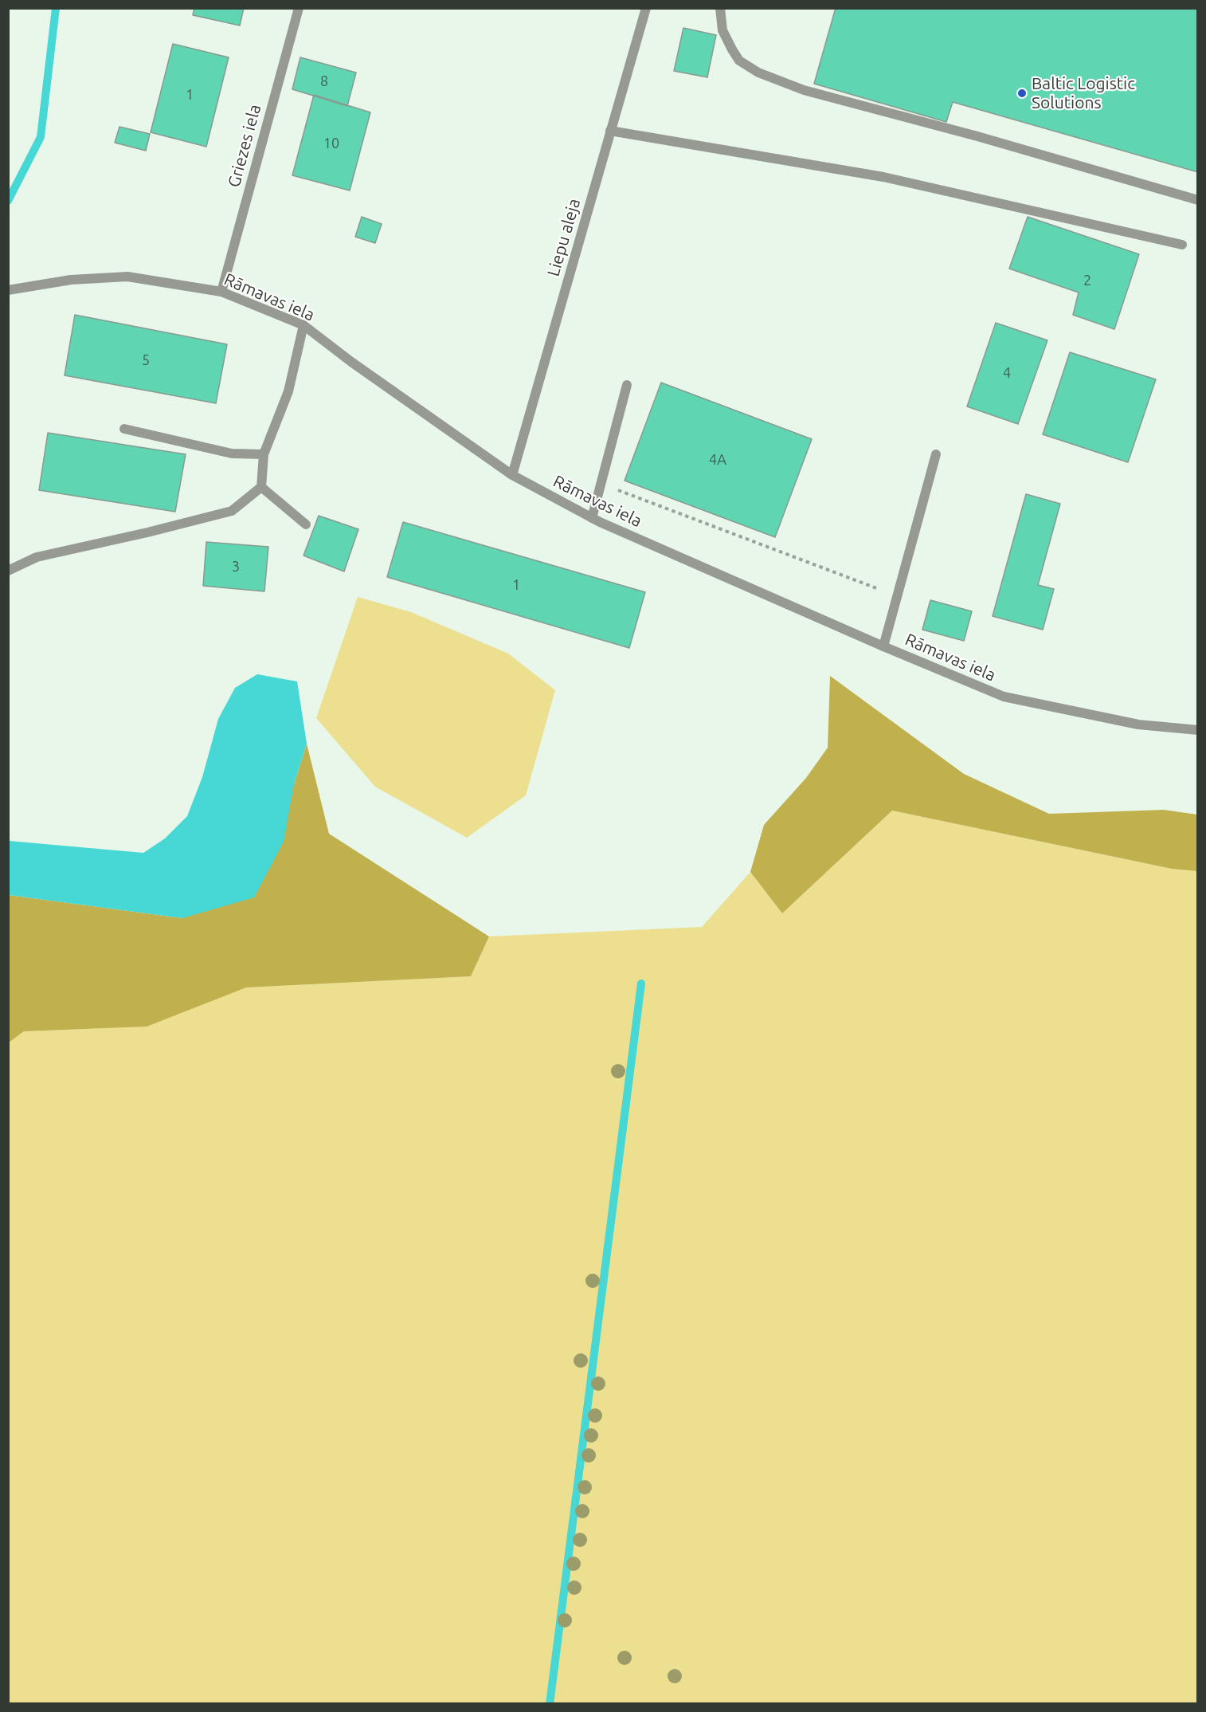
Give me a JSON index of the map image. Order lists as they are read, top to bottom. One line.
{"streets":{"street":["Griezes iela","Liepu aleja","Rāmavas iela"]},"crossings":[["Griezes iela","Rāmavas iela"],["Liepu aleja","Rāmavas iela"]],"places":["Baltic Logistic Solutions"],"house_numbers":["8","1","10","2","5","4","4A","3","1"]}
